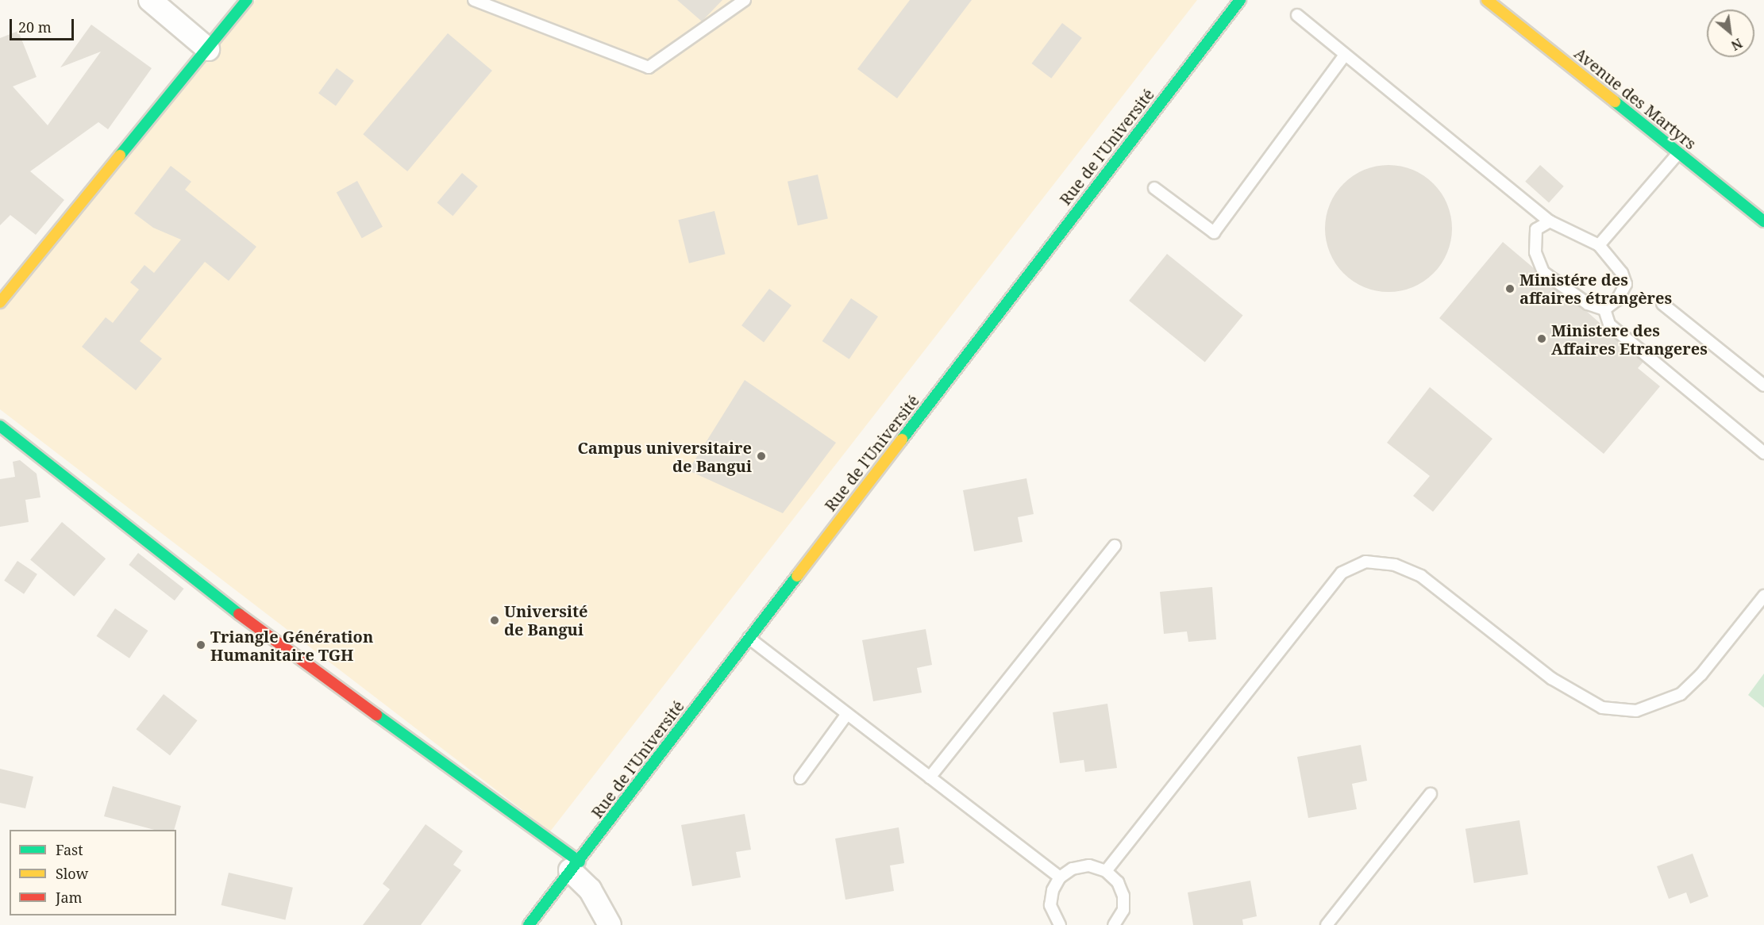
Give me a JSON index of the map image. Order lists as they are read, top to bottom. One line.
{"streets":{"street":["Avenue des Martyrs","Rue de l'Université"]},"places":["Ministére des affaires étrangères","Ministere des Affaires Etrangeres","Campus universitaire de Bangui","Université de Bangui","Triangle Génération Humanitaire TGH"],"legend":["Fast","Slow","Jam"],"scale_bar":"20 m","north":"bottom right"}
